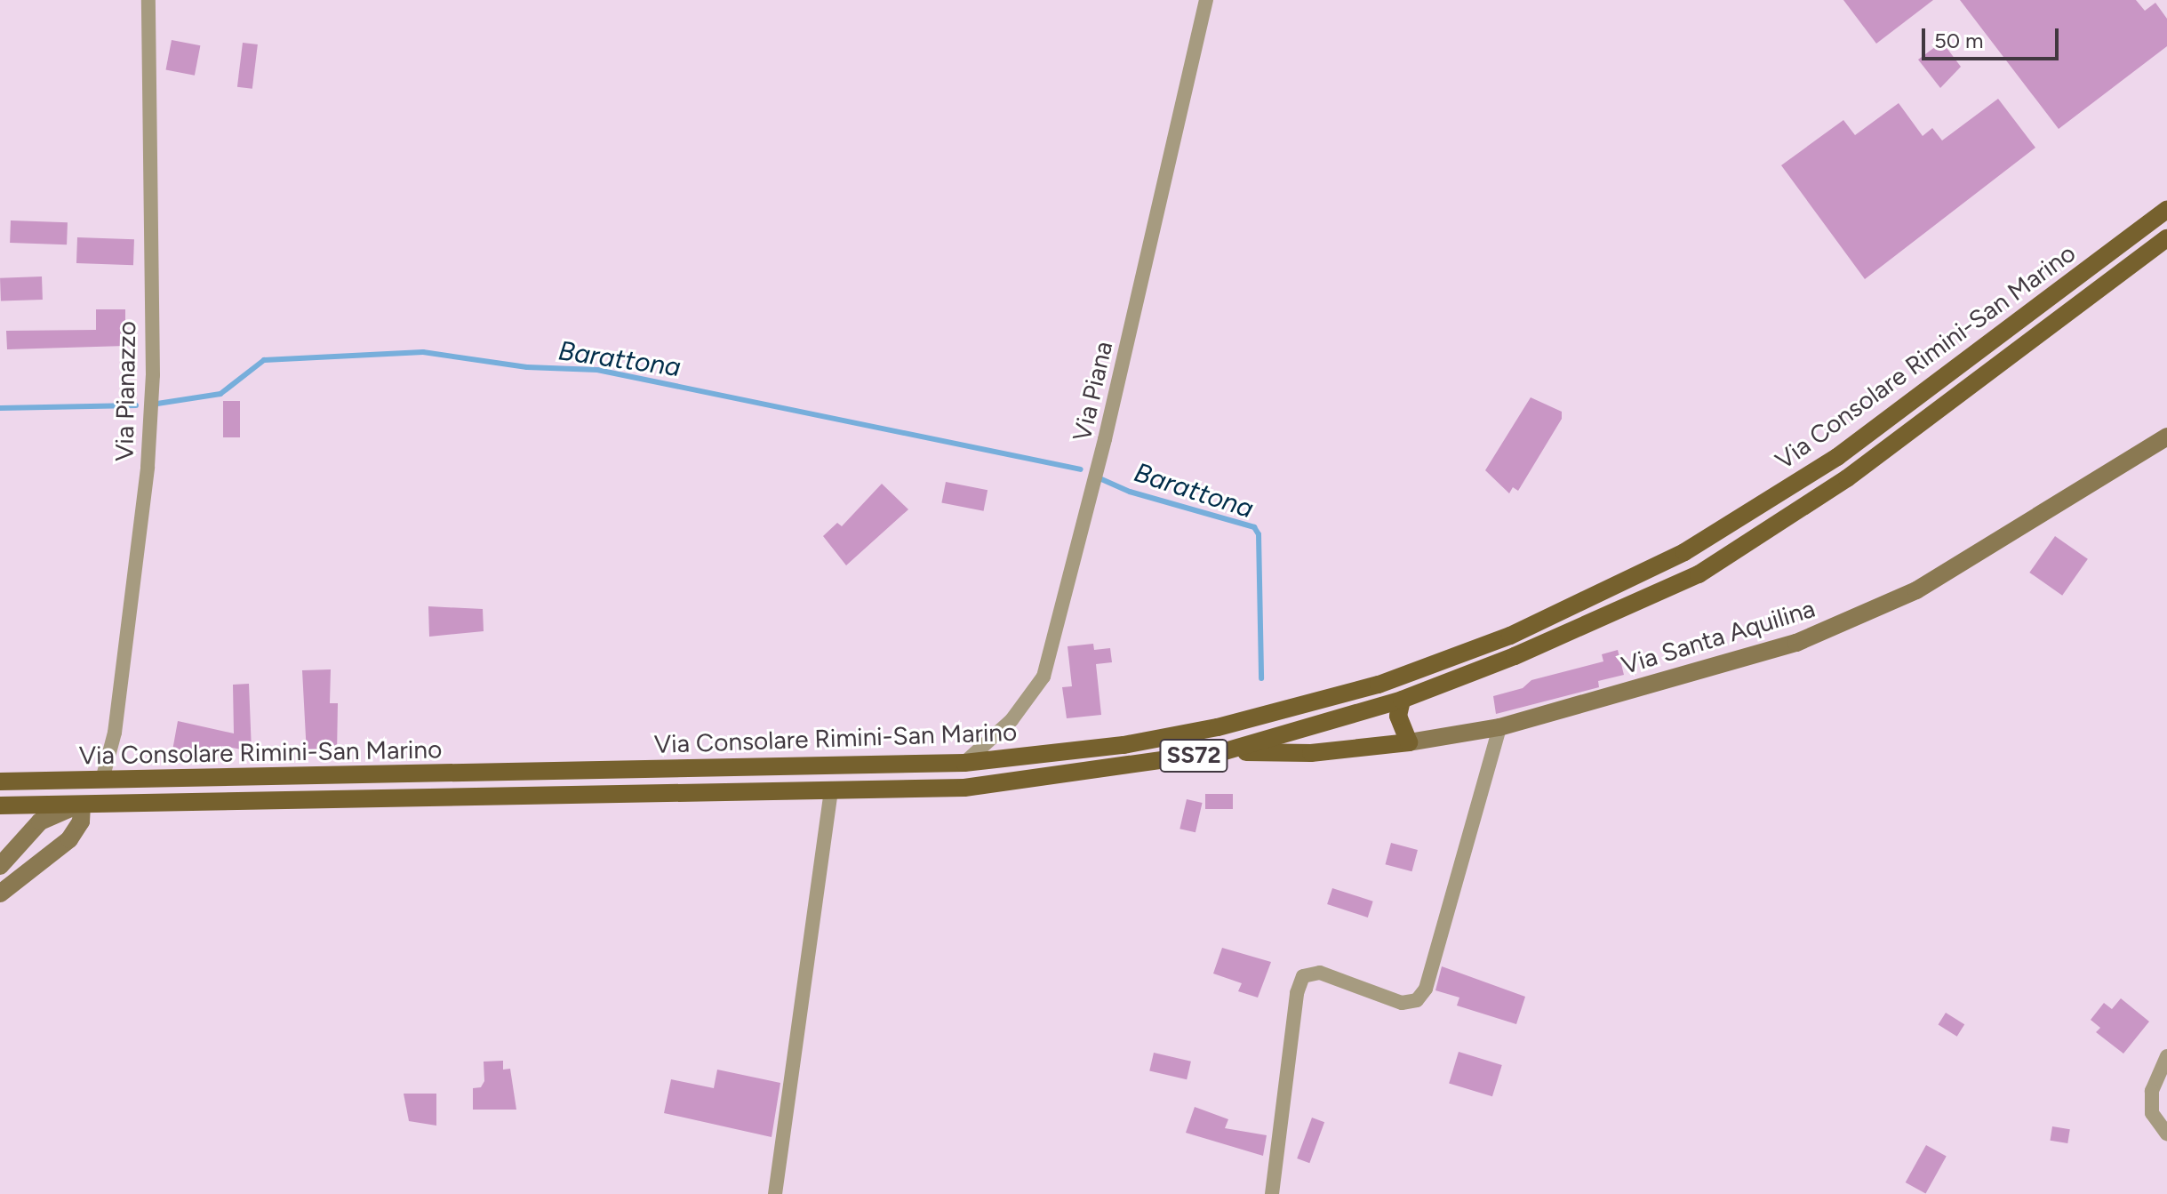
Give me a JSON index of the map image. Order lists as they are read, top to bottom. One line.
{"streets":{"main road":["Via Consolare Rimini-San Marino","SS72"],"street":["Via Pianazzo","Via Piana","Via Santa Aquilina"]},"crossings":[["Via Consolare Rimini-San Marino","Via Pianazzo"],["Via Consolare Rimini-San Marino","Via Piana"]],"water":["Barattona"],"scale_bar":"50 m"}
